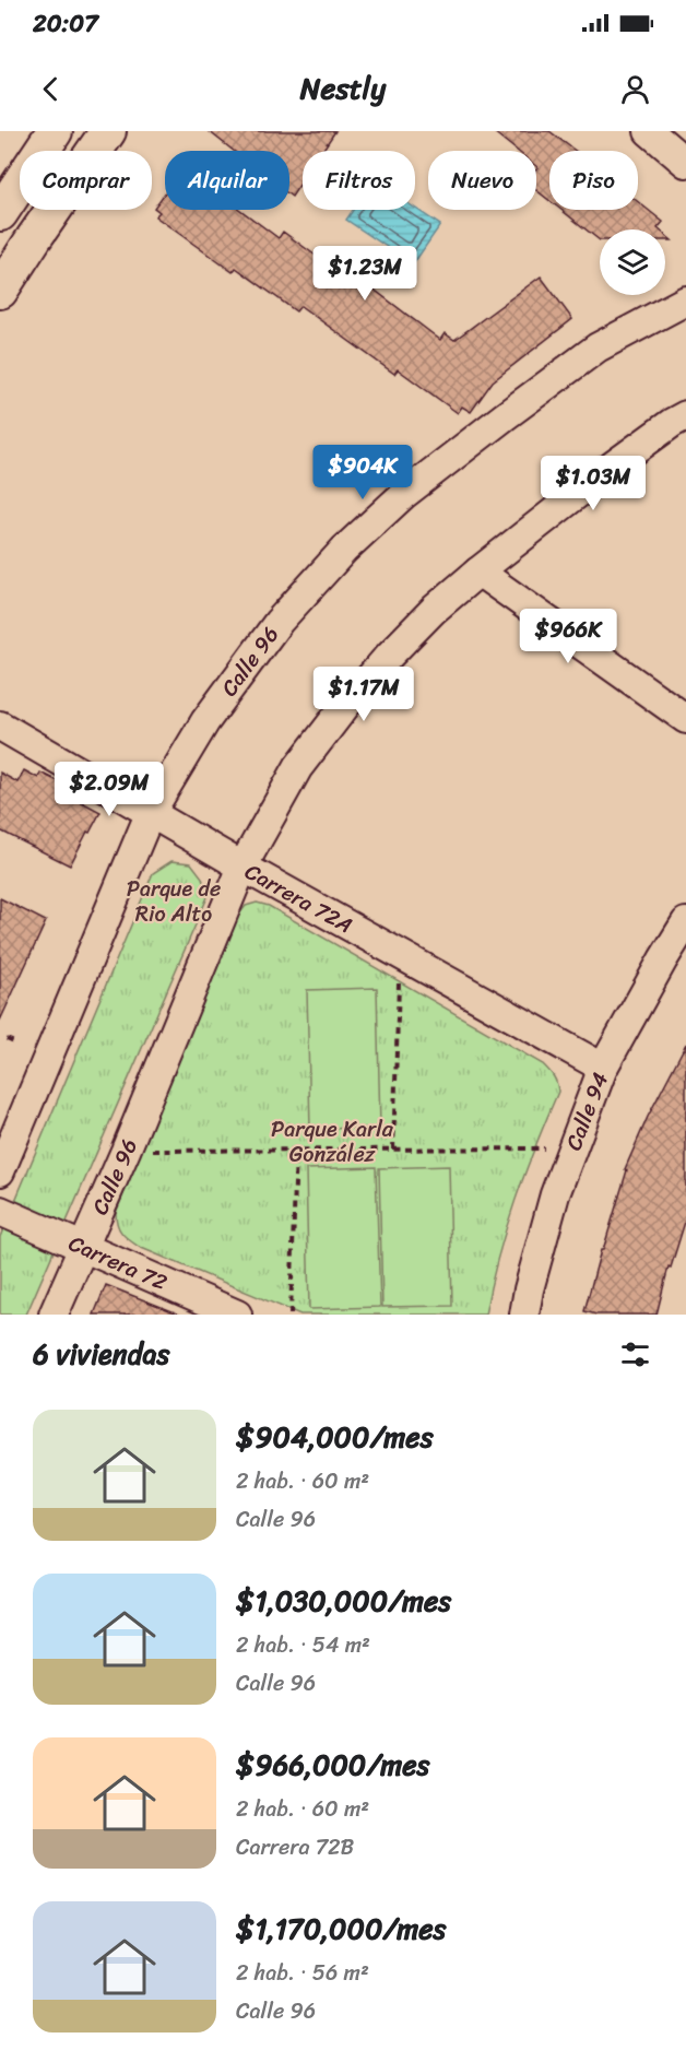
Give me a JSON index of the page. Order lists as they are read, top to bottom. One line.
{"streets":{"street":["Calle 96","Carrera 72A","Calle 94","Carrera 72"]},"crossings":[["Calle 96","Carrera 72A"],["Calle 96","Carrera 72"],["Carrera 72A","Calle 94"]],"parks":["Parque de Rio Alto","Parque Karla González"],"page":{"status":"20:07","header":"Nestly","chip":["Comprar","Alquilar","Filtros","Nuevo","Piso"],"price":["$1.23M","$904K","$1.03M","$966K","$1.17M","$2.09M"],"heading":"6 viviendas","list":[{"name":"$904,000/mes","note":"2 hab. · 60 m² · Calle 96"},{"name":"$1,030,000/mes","note":"2 hab. · 54 m² · Calle 96"},{"name":"$966,000/mes","note":"2 hab. · 60 m² · Carrera 72B"},{"name":"$1,170,000/mes","note":"2 hab. · 56 m² · Calle 96"}]}}
